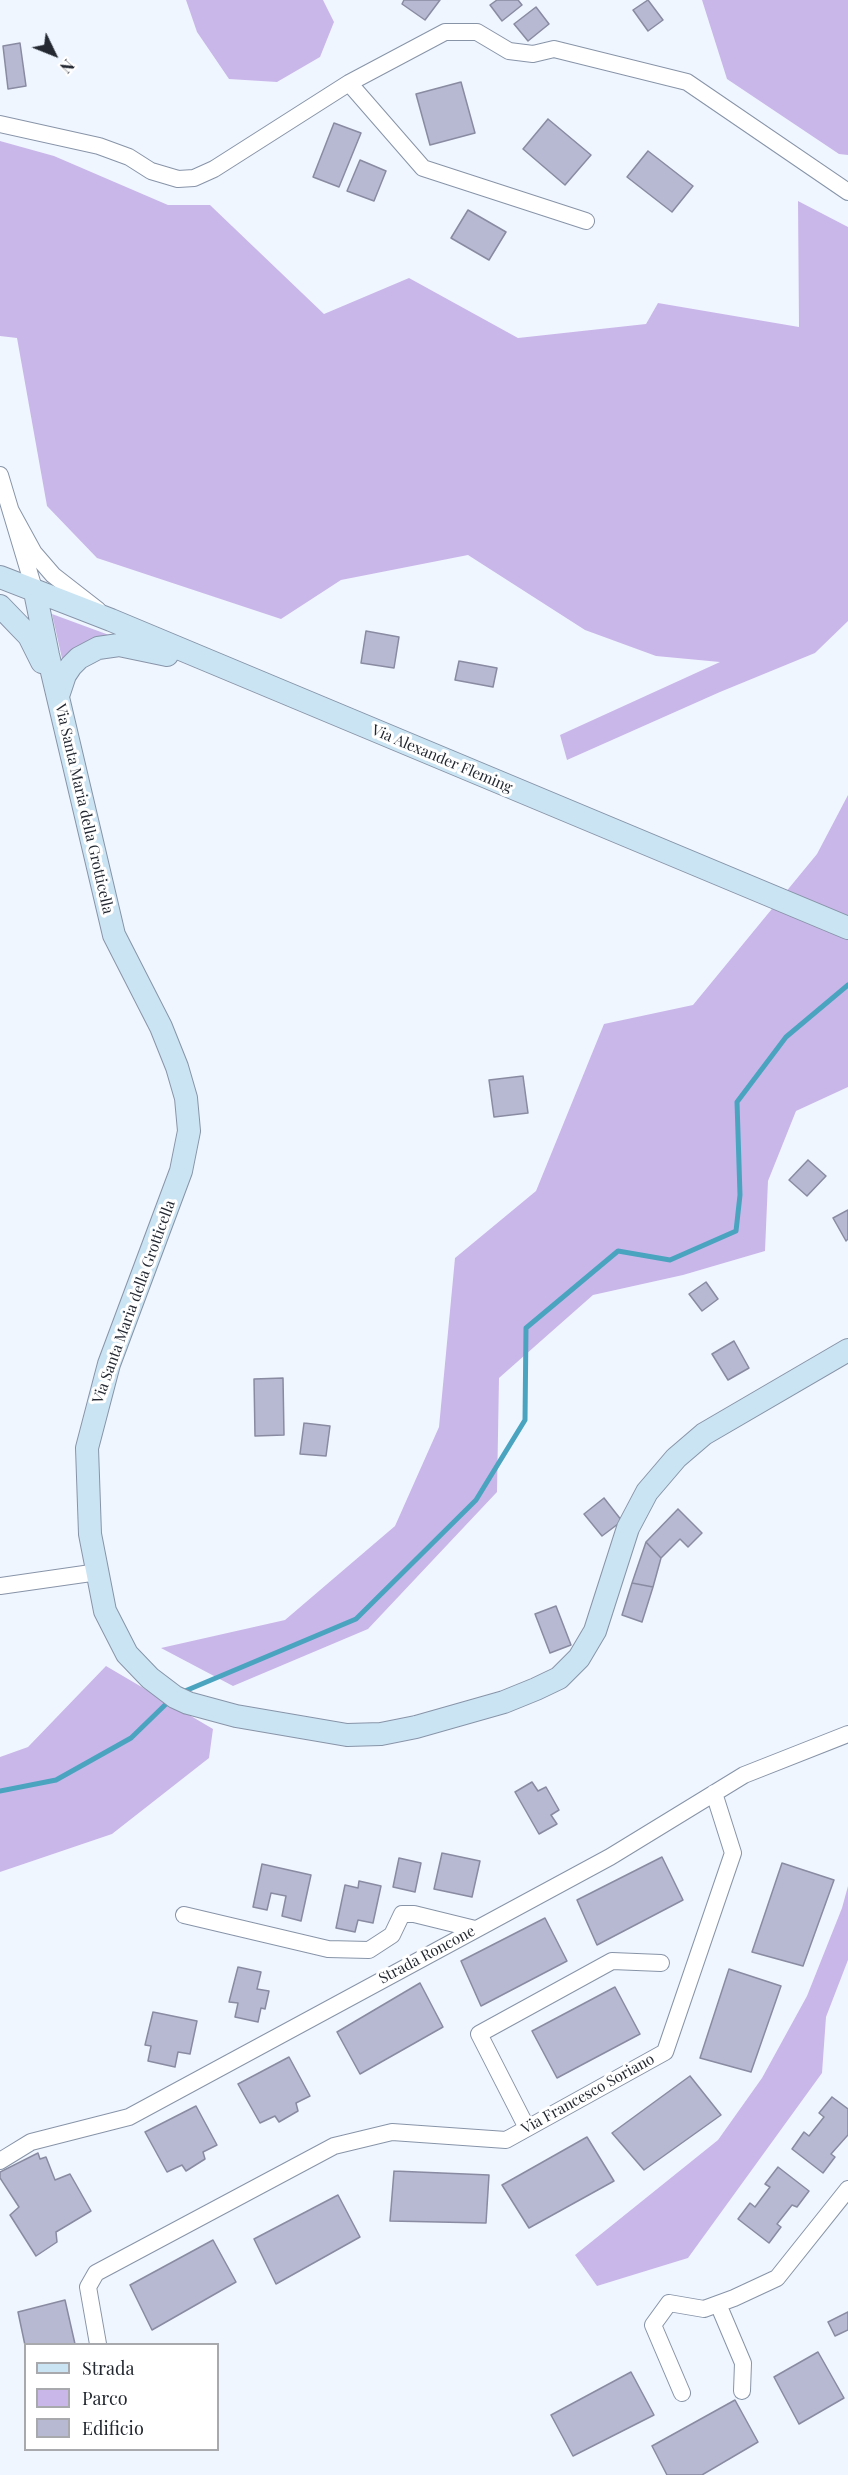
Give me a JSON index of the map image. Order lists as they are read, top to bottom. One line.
{"streets":{"street":["Via Alexander Fleming","Via Santa Maria della Grotticella","Strada Roncone","Via Francesco Soriano"]},"crossings":[["Strada Roncone","Via Francesco Soriano"]],"legend":["Strada","Parco","Edificio"],"north":"bottom right"}
